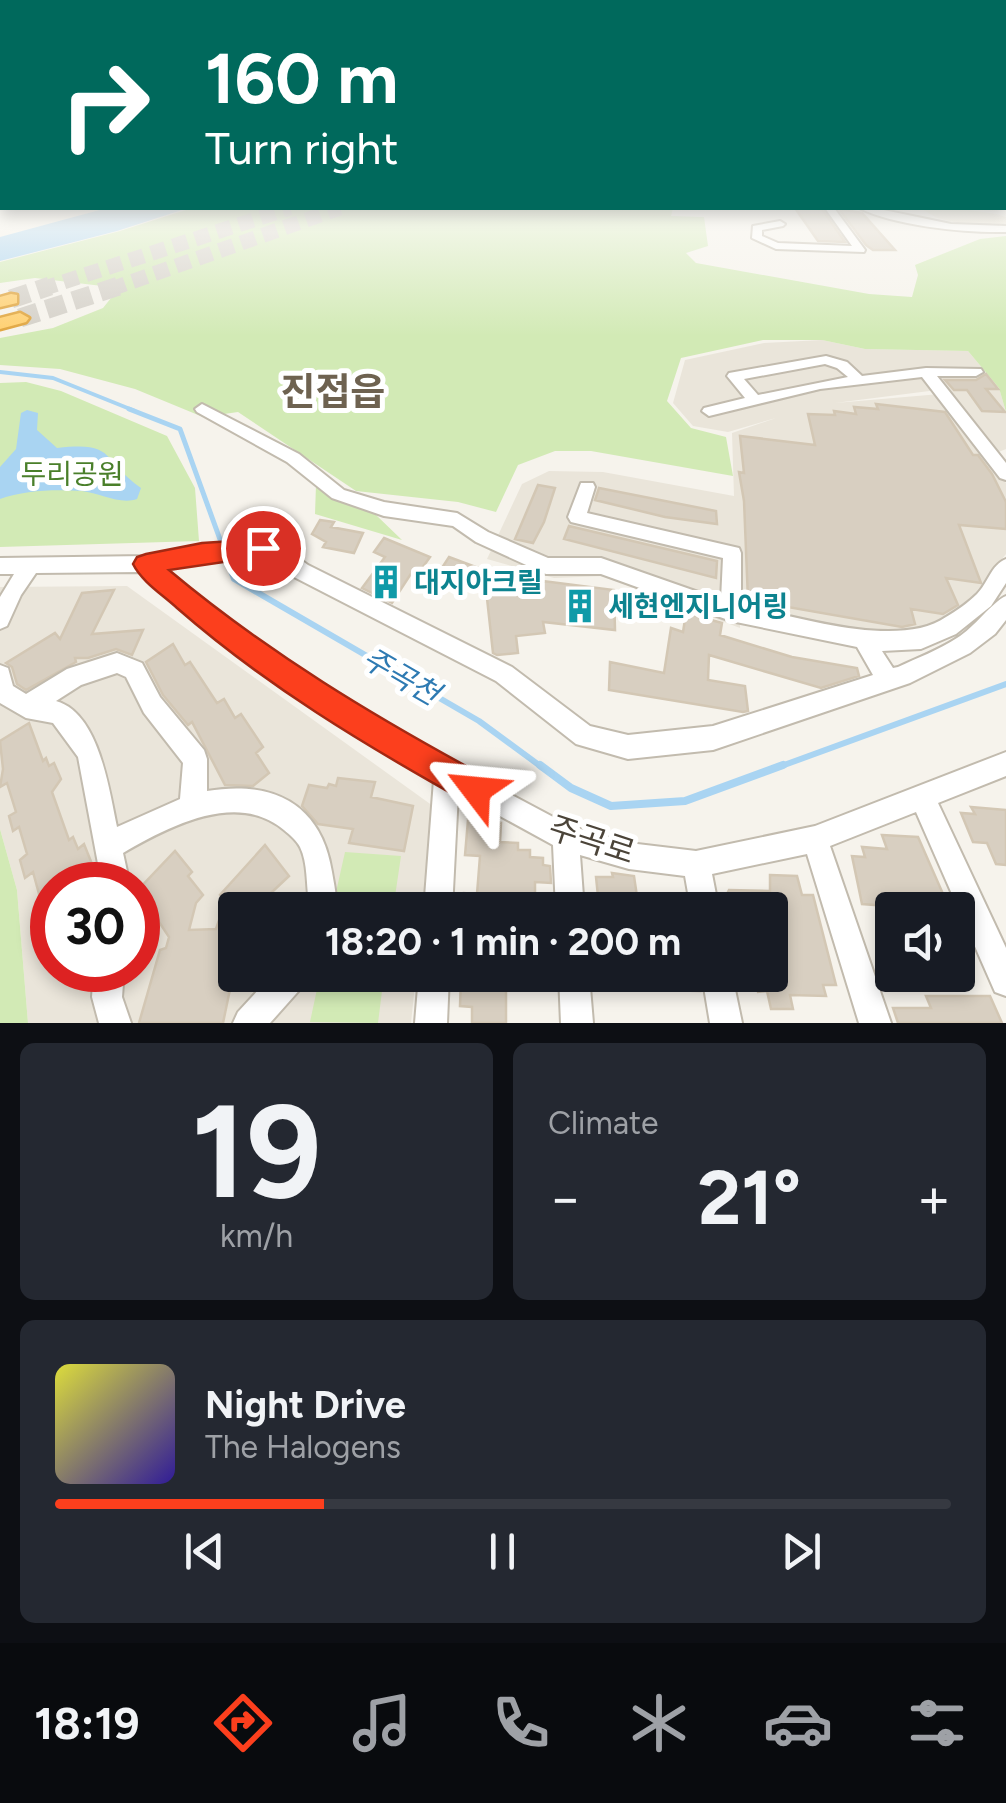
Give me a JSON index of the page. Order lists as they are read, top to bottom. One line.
{"streets":{"street":["주곡로"]},"districts":["진접읍"],"water":["주곡천"],"parks":["두리공원"],"places":{"building":["대지아크릴","세현엔지니어링"]},"page":{"turn":["160 m","Turn right"],"limit":"30","trip":"18:20 · 1 min · 200 m","tile":[["19","km/h"],"Climate"],"heat":["−","21°","+"],"song":["Night Drive","The Halogens"],"tabs":"18:19"}}
